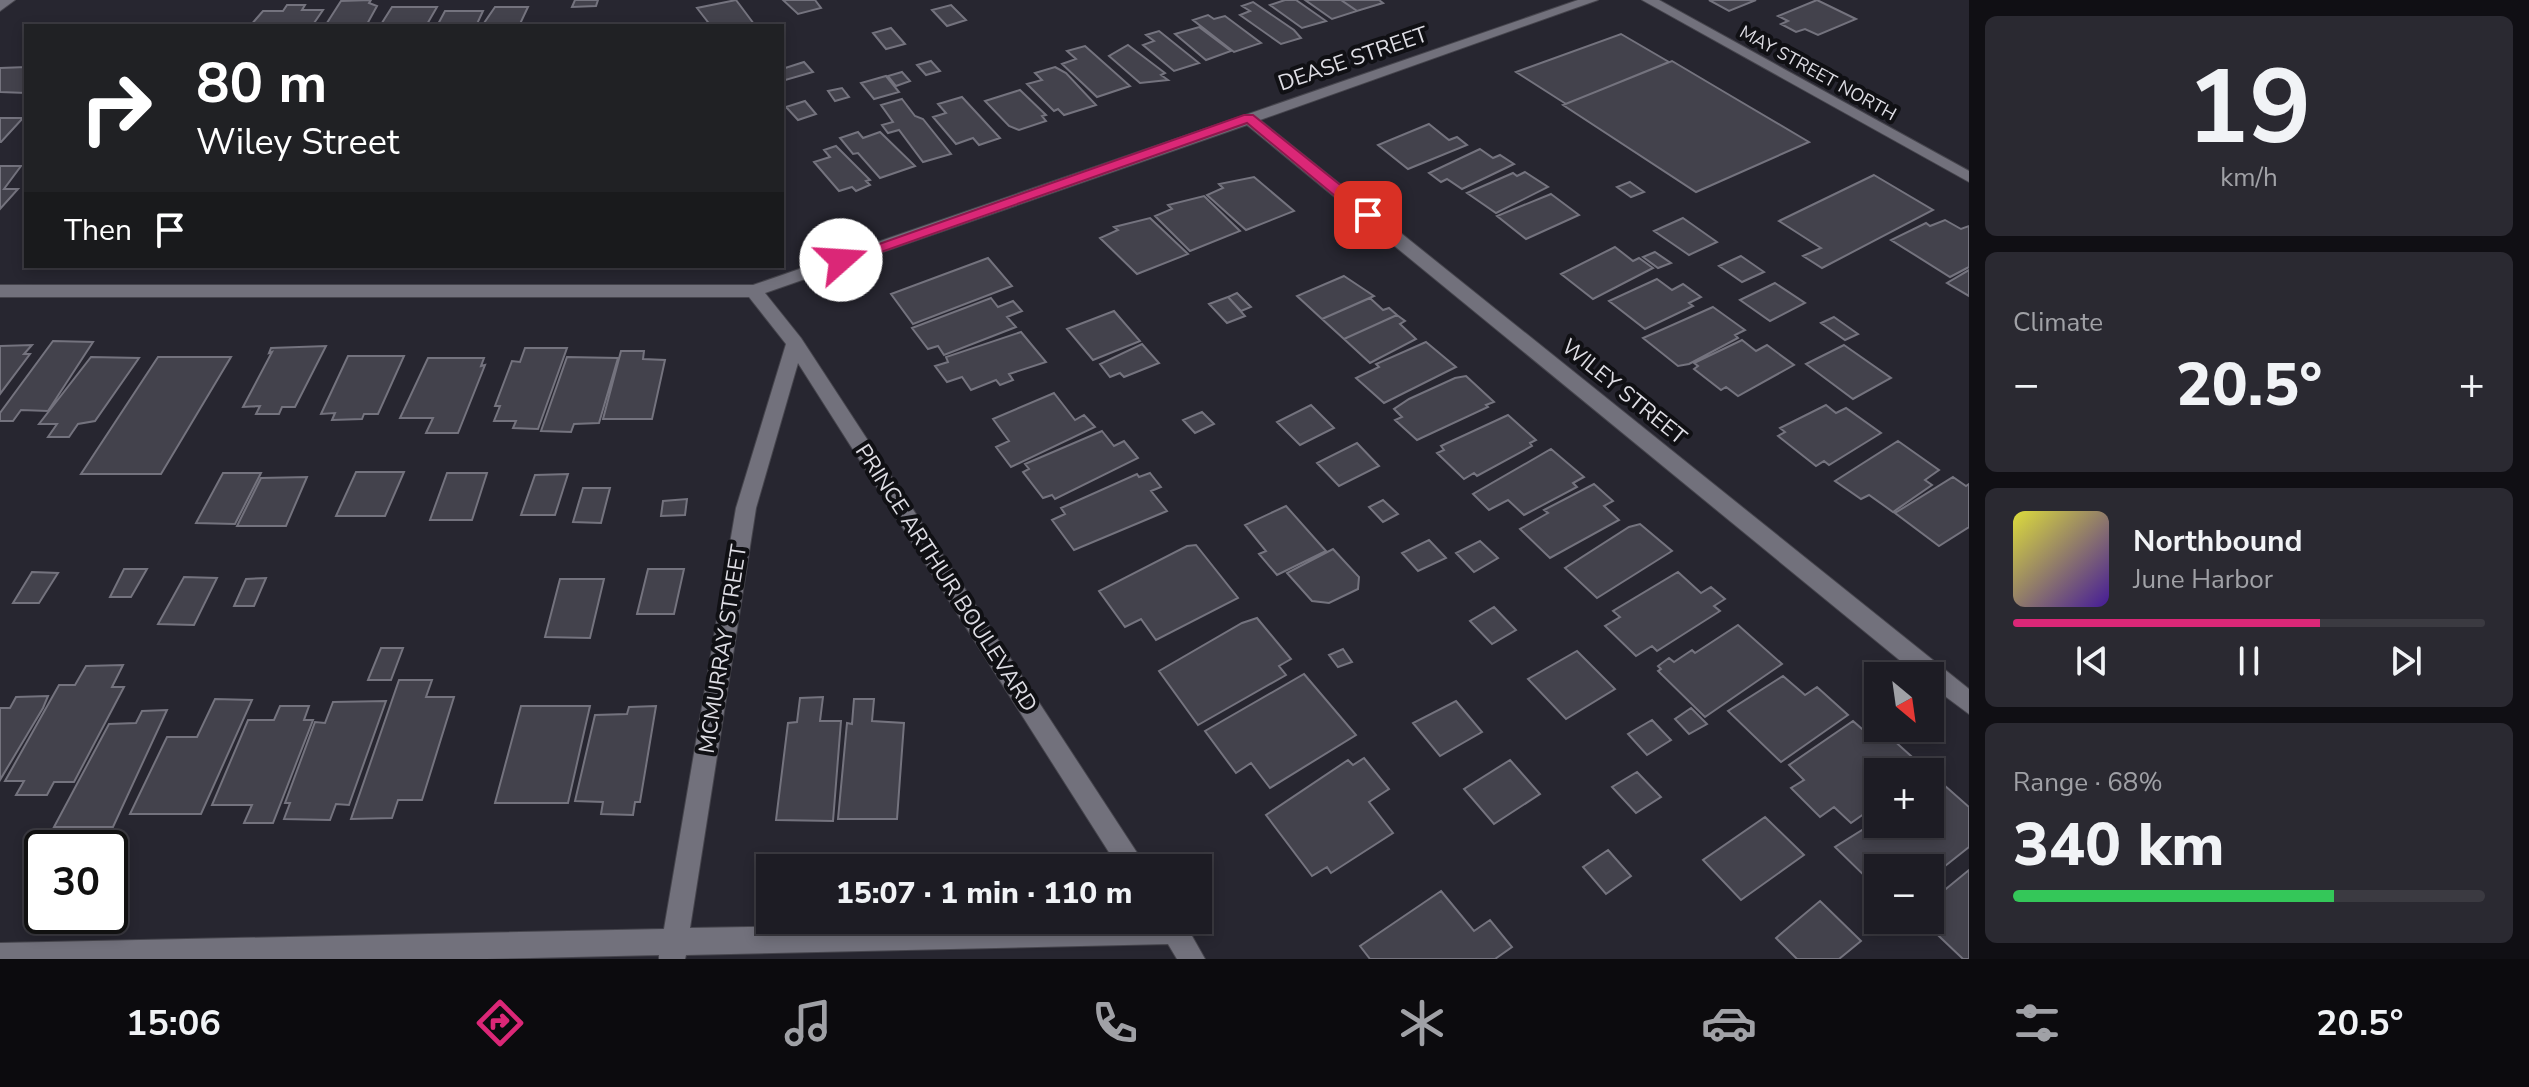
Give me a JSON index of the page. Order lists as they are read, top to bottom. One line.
{"streets":{"street":["DEASE STREET","MAY STREET NORTH","WILEY STREET","PRINCE ARTHUR BOULEVARD","MCMURRAY STREET"]},"crossings":[["DEASE STREET","WILEY STREET"],["DEASE STREET","PRINCE ARTHUR BOULEVARD"],["PRINCE ARTHUR BOULEVARD","MCMURRAY STREET"]],"north":"bottom right","page":{"tile":[["19","km/h"],"Climate",["Range · 68%","340 km"]],"turn":["80 m","Wiley Street"],"then":"Then","heat":["−","20.5°","+"],"song":["Northbound","June Harbor"],"map_buttons":["+","−"],"limit":"30","trip":"15:07 · 1 min · 110 m","tabs":["15:06","20.5°"]}}
